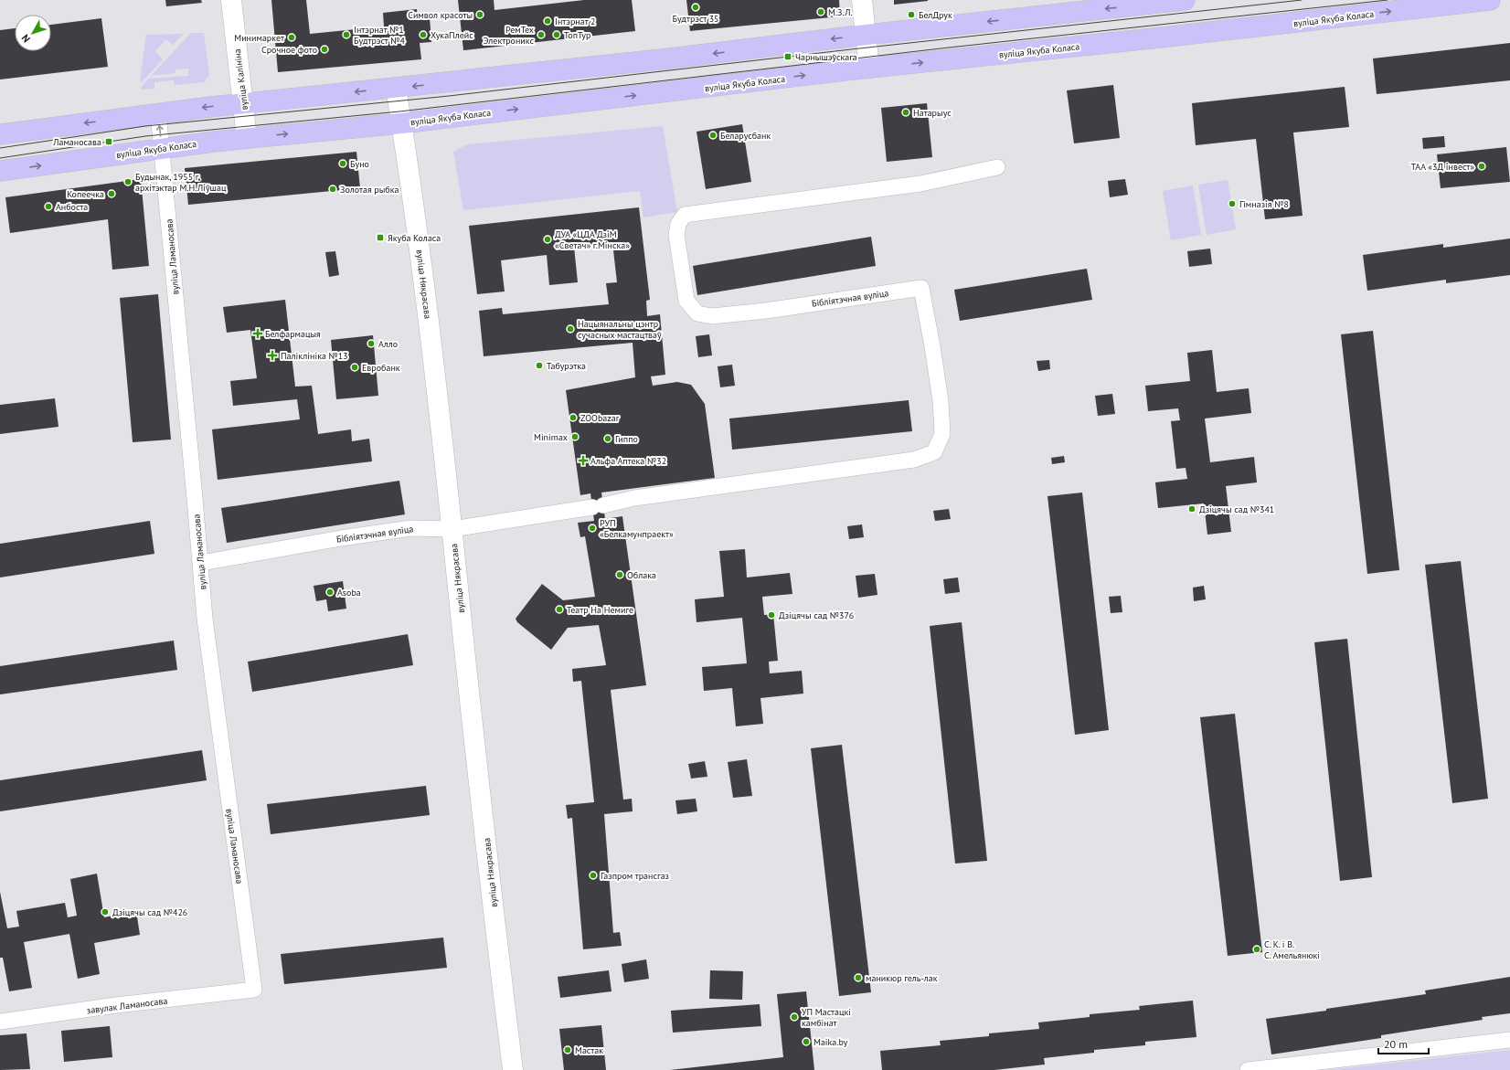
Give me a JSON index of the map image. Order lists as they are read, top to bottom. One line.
{"streets":{"main road":["вуліца Якуба Коласа","вуліца Калініна","вуліца Някрасава"],"street":["вуліца Ламаносава","Бібліятэчная вуліца","завулак Ламаносава"]},"crossings":[["вуліца Якуба Коласа","вуліца Калініна"],["вуліца Якуба Коласа","вуліца Ламаносава"],["вуліца Якуба Коласа","вуліца Някрасава"],["вуліца Ламаносава","Бібліятэчная вуліца"],["вуліца Ламаносава","завулак Ламаносава"],["вуліца Някрасава","Бібліятэчная вуліца"]],"places":{"other":["Будтрэст 35","М.З.Л.","Символ красоты","БелДрук","Інтэрнат 2","Інтэрнат №1 Будтрэст №4","ХукаПлейс","РемТех Электроникс","ТопТур","Минимаркет","Срочное фото","Натарыус","Беларусбанк","Буно","ТАА «3Д інвест»","Будынак, 1955 г. архітэктар М.Н.Ліўшац","Золотая рыбка","Копеечка","Гімназія №8","Анбоста","ДУА «ЦДА ДзіМ «Светач» г.Мінска»","Нацыянальны цэнтр сучасных мастацтваў","Алло","Табурэтка","Евробанк","ZOObazar","Minimax","Гиппо","Дзіцячы сад №341","РУП «Белкамунпраект»","Облака","Asoba","Театр На Немиге","Дзіцячы сад №376","Газпром трансгаз","Дзіцячы сад №426","С. К. і В. С. Амельянюкі","маникюр гель-лак","УП Мастацкі камбінат","Maika.by","Мастак"],"transit":["Чарнышэўскага","Ламаносава","Якуба Коласа"],"health":["Белфармацыя","Паліклініка №13","Альфа Аптека №32"]},"scale_bar":"20 m","north":"bottom left"}
